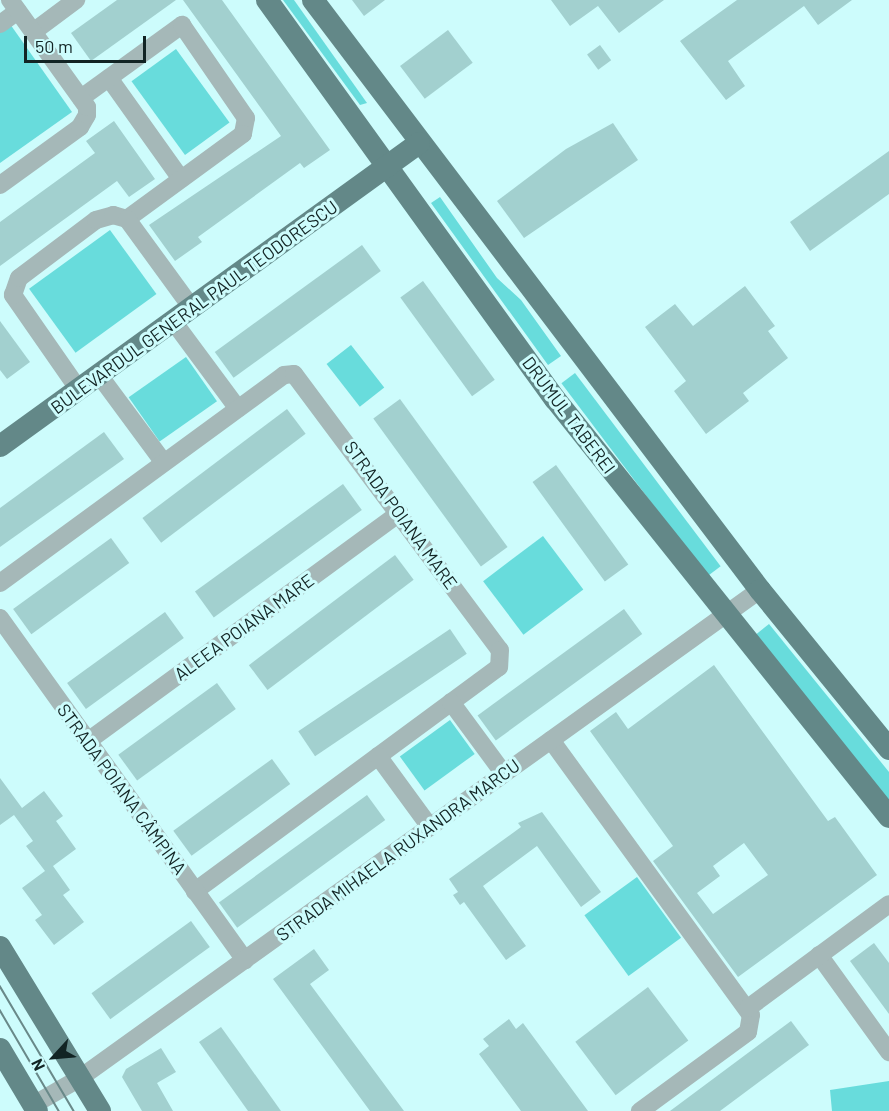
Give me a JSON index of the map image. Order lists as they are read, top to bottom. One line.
{"streets":{"main road":["BULEVARDUL GENERAL PAUL TEODORESCU","DRUMUL TABEREI"],"street":["STRADA POIANA MARE","ALEEA POIANA MARE","STRADA POIANA CÂMPINA","STRADA MIHAELA RUXANDRA MARCU"]},"crossings":[["BULEVARDUL GENERAL PAUL TEODORESCU","DRUMUL TABEREI"],["DRUMUL TABEREI","STRADA MIHAELA RUXANDRA MARCU"],["STRADA POIANA MARE","ALEEA POIANA MARE"],["STRADA POIANA MARE","STRADA POIANA CÂMPINA"],["ALEEA POIANA MARE","STRADA POIANA CÂMPINA"],["STRADA POIANA CÂMPINA","STRADA MIHAELA RUXANDRA MARCU"]],"scale_bar":"50 m","north":"bottom left"}
